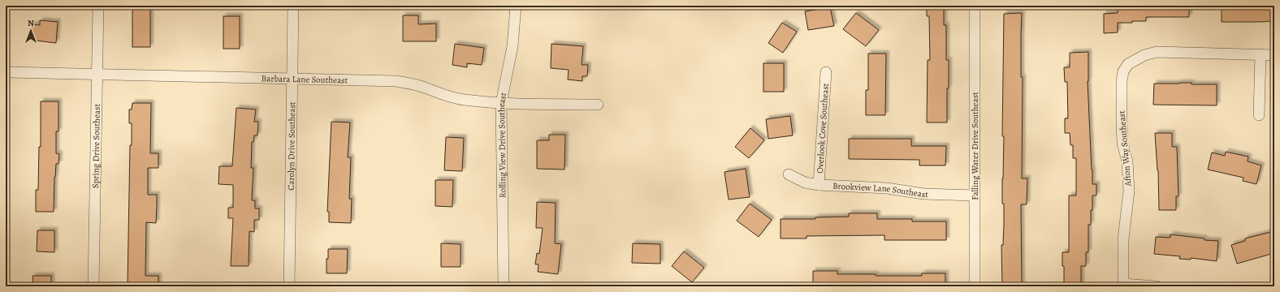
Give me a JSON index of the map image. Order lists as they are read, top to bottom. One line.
{"streets":{"street":["Barbara Lane Southeast","Overlook Cove Southeast","Rolling View Drive Southeast","Spring Drive Southeast","Carolyn Drive Southeast","Falling Water Drive Southeast","Afton Way Southeast","Brookview Lane Southeast"]},"crossings":[["Barbara Lane Southeast","Rolling View Drive Southeast"],["Barbara Lane Southeast","Spring Drive Southeast"],["Barbara Lane Southeast","Carolyn Drive Southeast"],["Overlook Cove Southeast","Brookview Lane Southeast"],["Falling Water Drive Southeast","Brookview Lane Southeast"]],"north":"top"}
